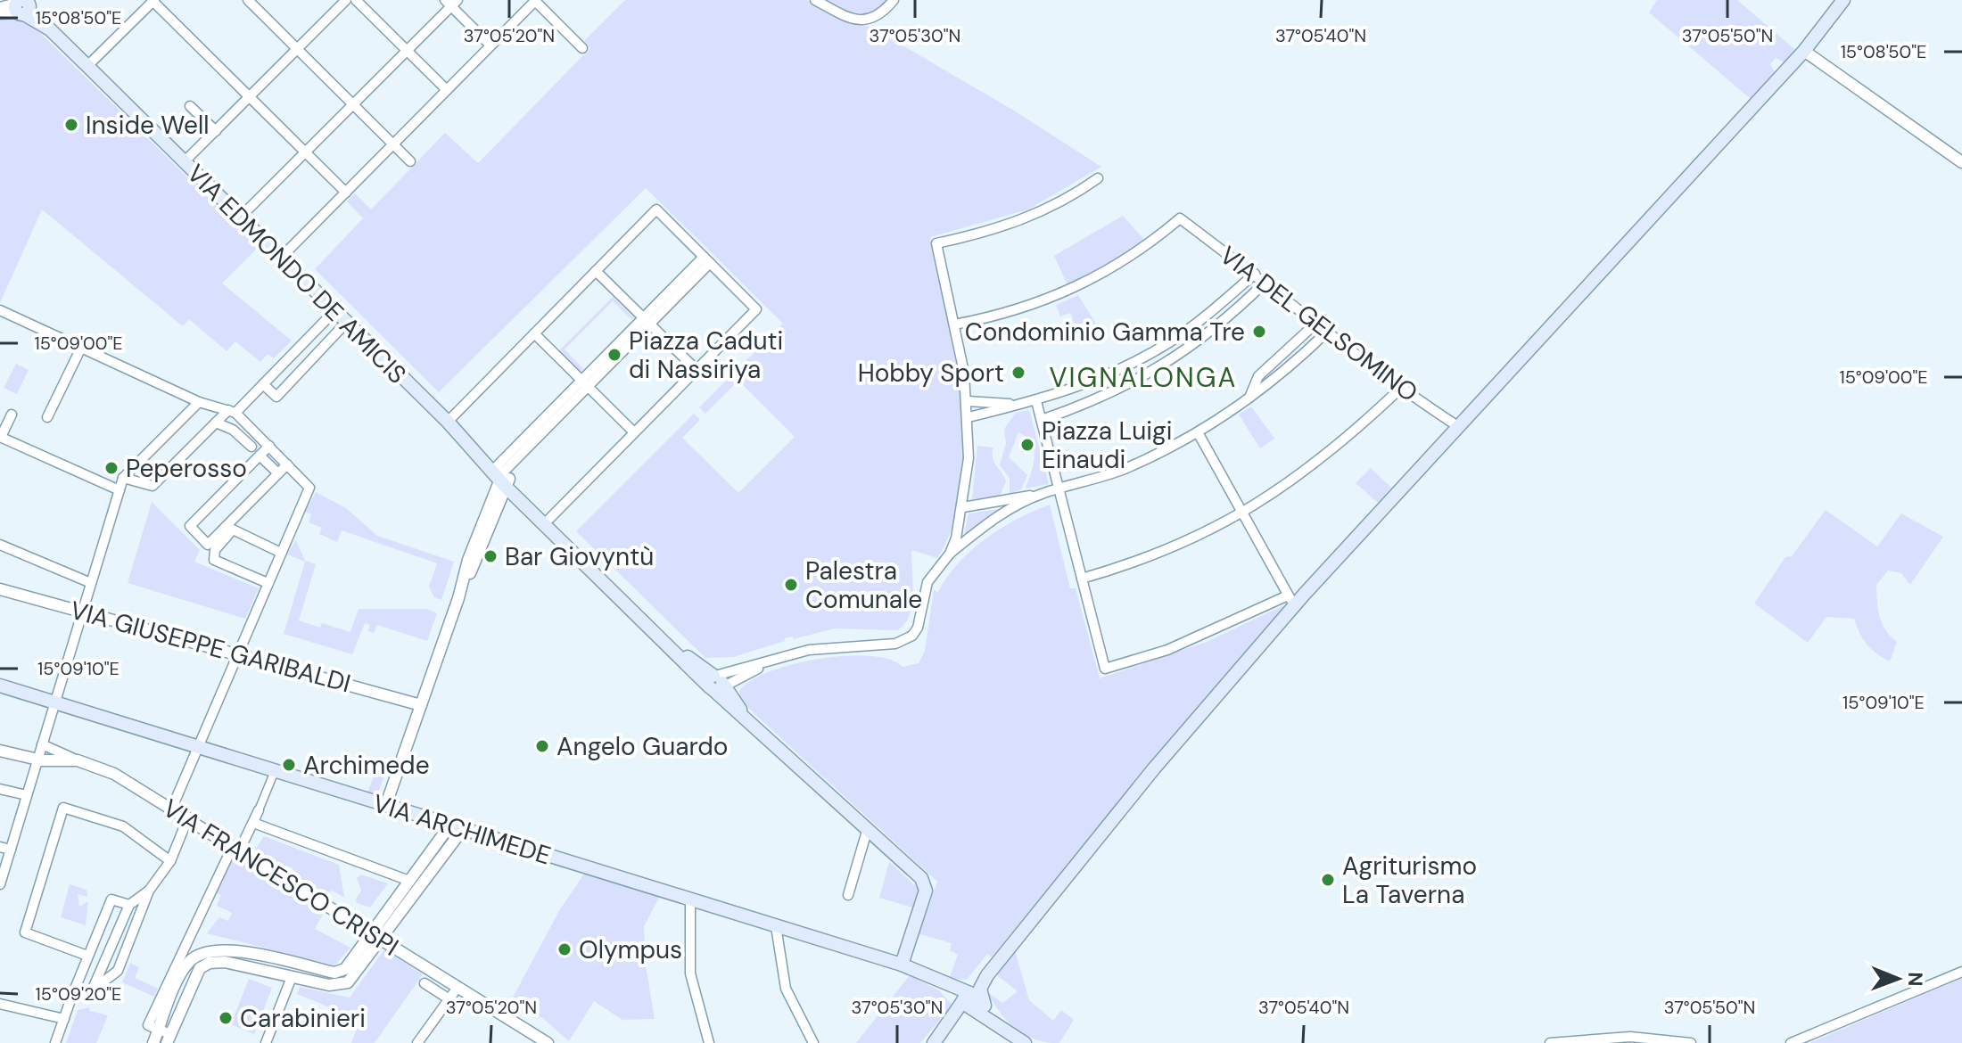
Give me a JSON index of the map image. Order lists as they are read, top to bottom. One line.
{"streets":{"main road":["VIA EDMONDO DE AMICIS","VIA ARCHIMEDE"],"street":["VIA DEL GELSOMINO","VIA GIUSEPPE GARIBALDI","VIA FRANCESCO CRISPI"]},"districts":["VIGNALONGA"],"places":["Inside Well","Condominio Gamma Tre","Piazza Caduti di Nassiriya","Hobby Sport","Piazza Luigi Einaudi","Peperosso","Bar Giovyntù","Palestra Comunale","Angelo Guardo","Archimede","Agriturismo La Taverna","Olympus","Carabinieri"],"north":"right","coordinates":["15°08'50\"E","37°05'20\"N","37°05'30\"N","37°05'40\"N","37°05'50\"N","15°09'00\"E","15°09'10\"E","15°09'20\"E"]}
